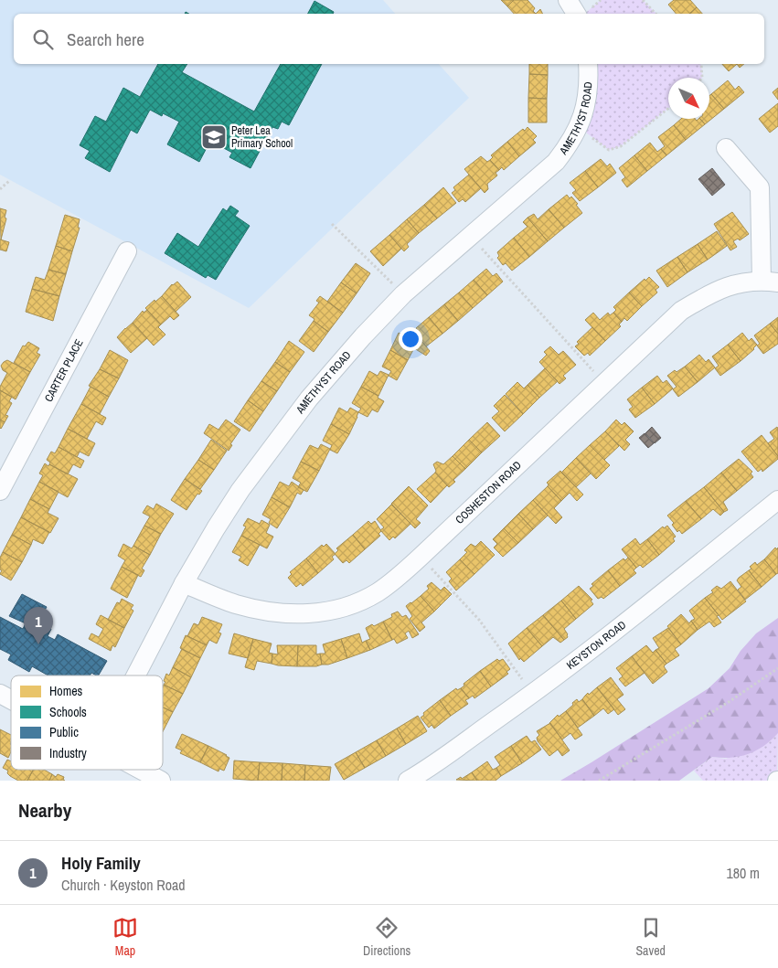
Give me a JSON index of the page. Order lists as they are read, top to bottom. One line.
{"streets":{"street":["AMETHYST ROAD","CARTER PLACE","COSHESTON ROAD","KEYSTON ROAD"]},"crossings":[["AMETHYST ROAD","COSHESTON ROAD"]],"places":{"school or university":["Peter Lea Primary School"]},"legend":["Homes","Schools","Public","Industry"],"north":"bottom right","page":{"search":"Search here","pins":"1","heading":"Nearby","list":[{"mark":"1","name":"Holy Family","note":"Church · Keyston Road","value":"180 m"}],"nav":["Map","Directions","Saved"]}}
